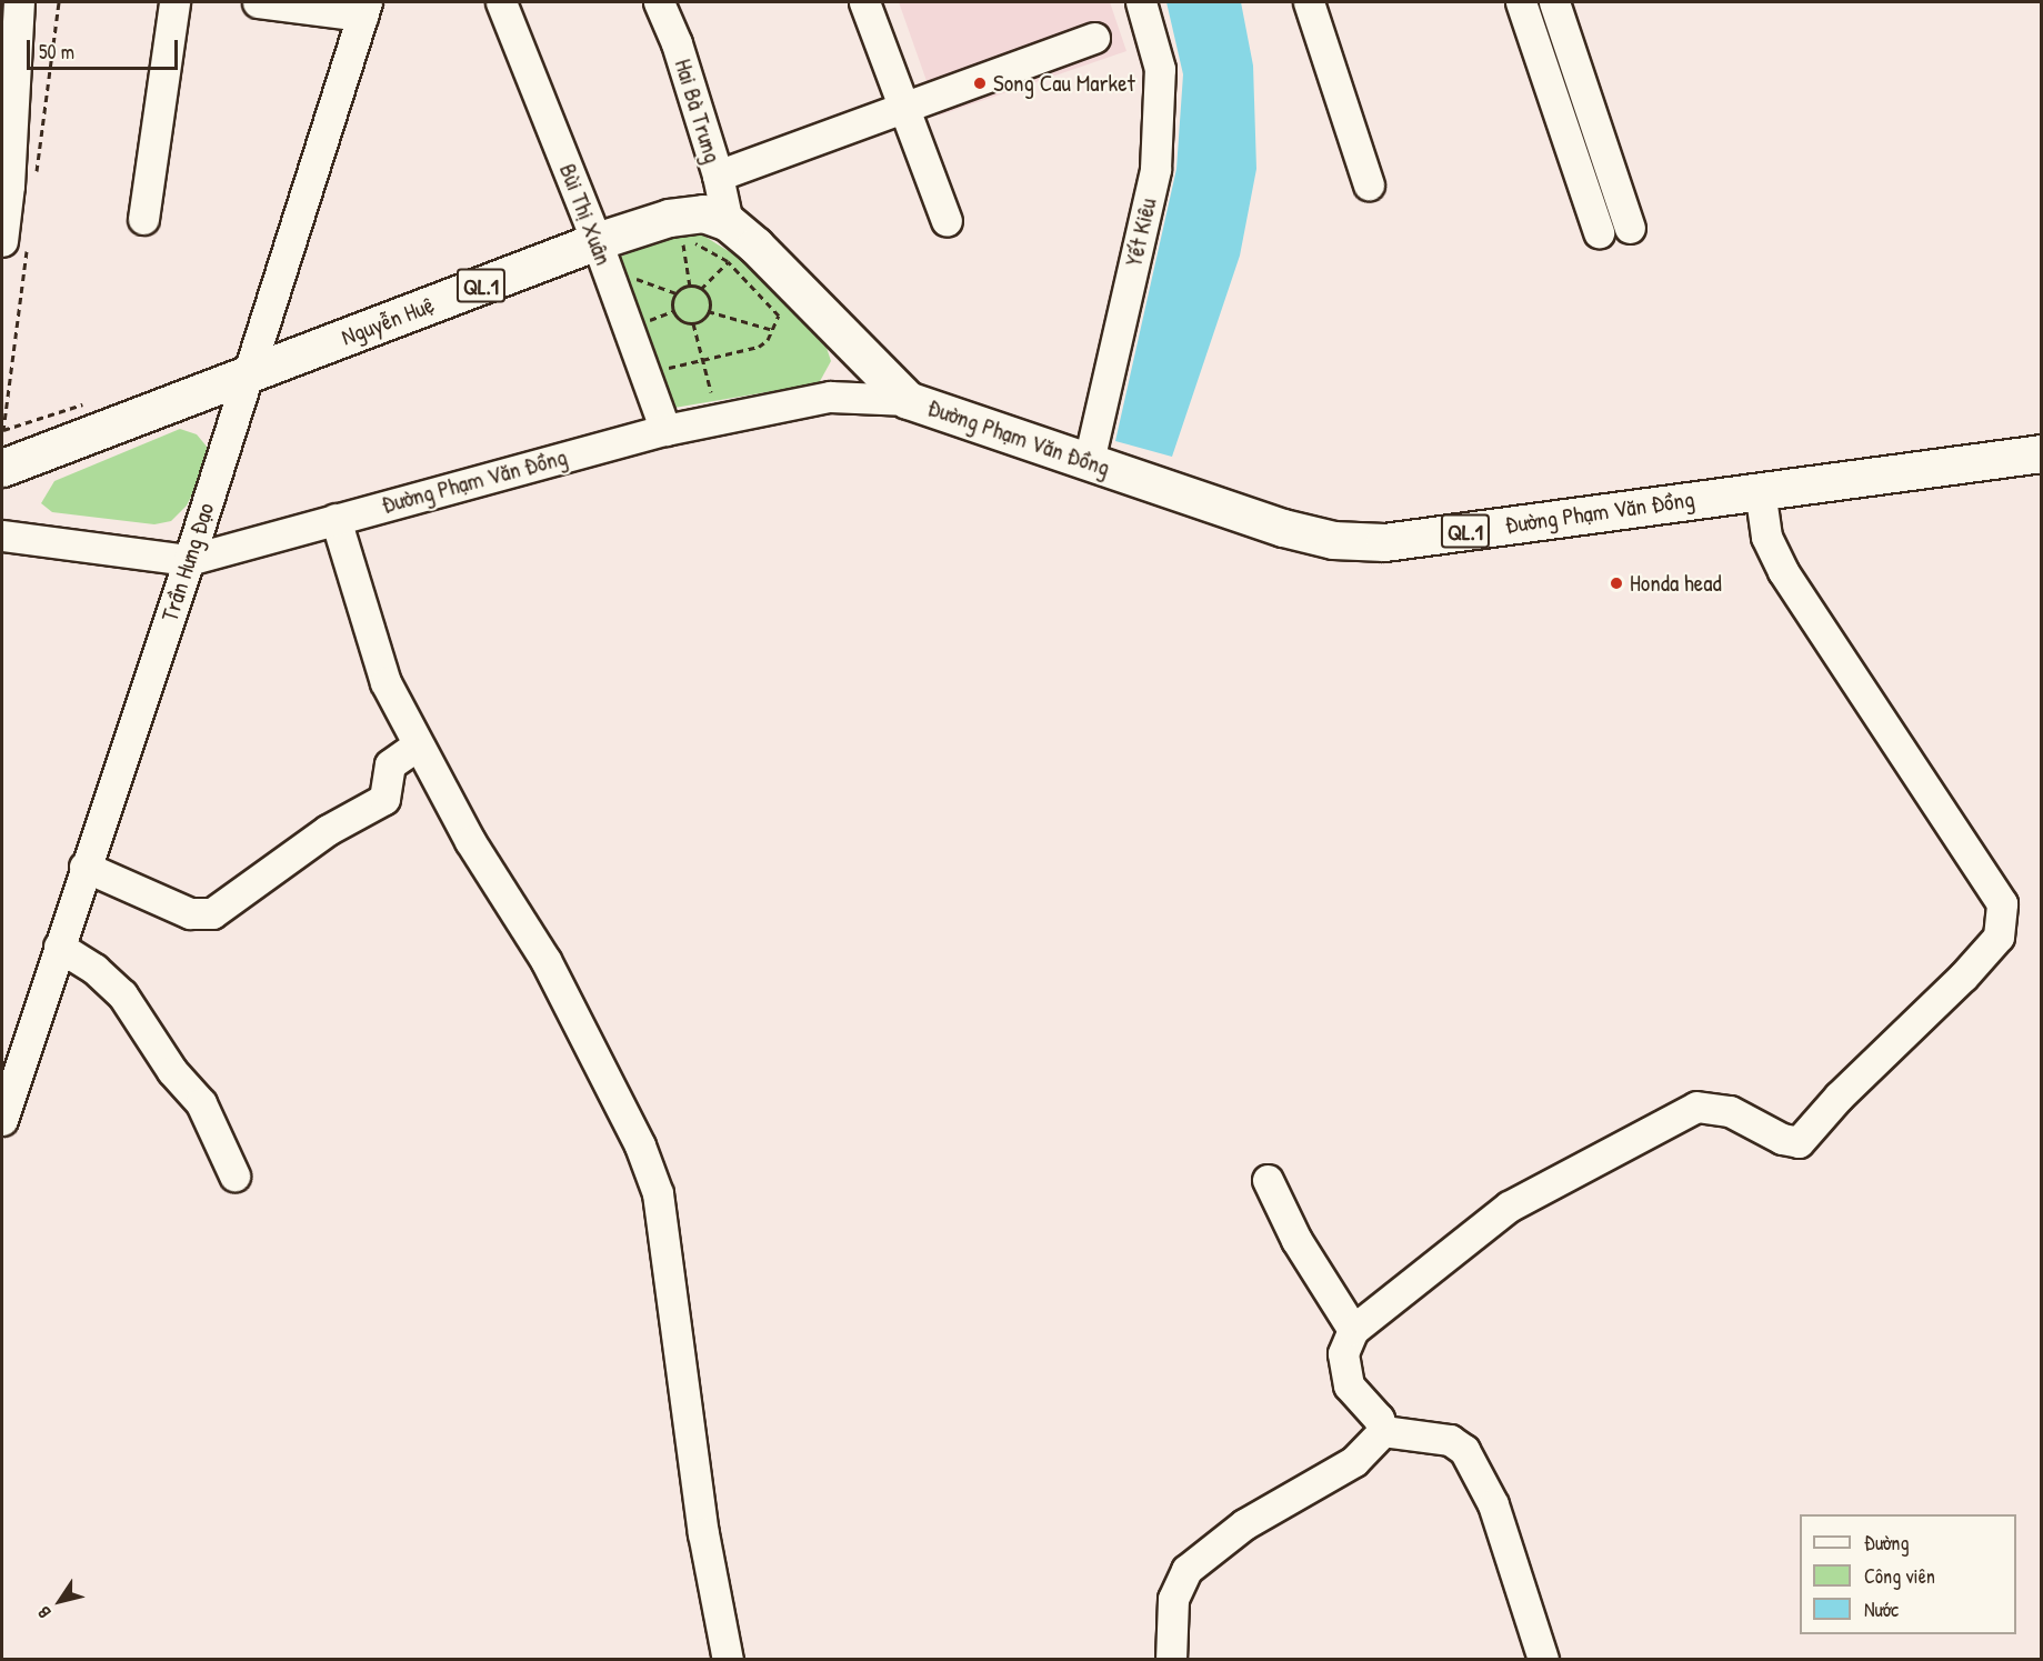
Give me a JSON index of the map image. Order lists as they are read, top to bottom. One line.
{"streets":{"main road":["QL.1","Nguyễn Huệ","Đường Phạm Văn Đồng"],"street":["Hai Bà Trưng","Bùi Thị Xuân","Yết Kiêu","Trần Hưng Đạo"]},"crossings":[["Hai Bà Trưng","QL.1"],["Hai Bà Trưng","Nguyễn Huệ"],["Bùi Thị Xuân","Nguyễn Huệ"],["Bùi Thị Xuân","Đường Phạm Văn Đồng"],["Yết Kiêu","Đường Phạm Văn Đồng"],["QL.1","Nguyễn Huệ"],["QL.1","Đường Phạm Văn Đồng"],["Nguyễn Huệ","Trần Hưng Đạo"],["Đường Phạm Văn Đồng","Trần Hưng Đạo"]],"places":["Song Cau Market","Honda head"],"legend":["Đường","Công viên","Nước"],"scale_bar":"50 m","north":"bottom left"}
